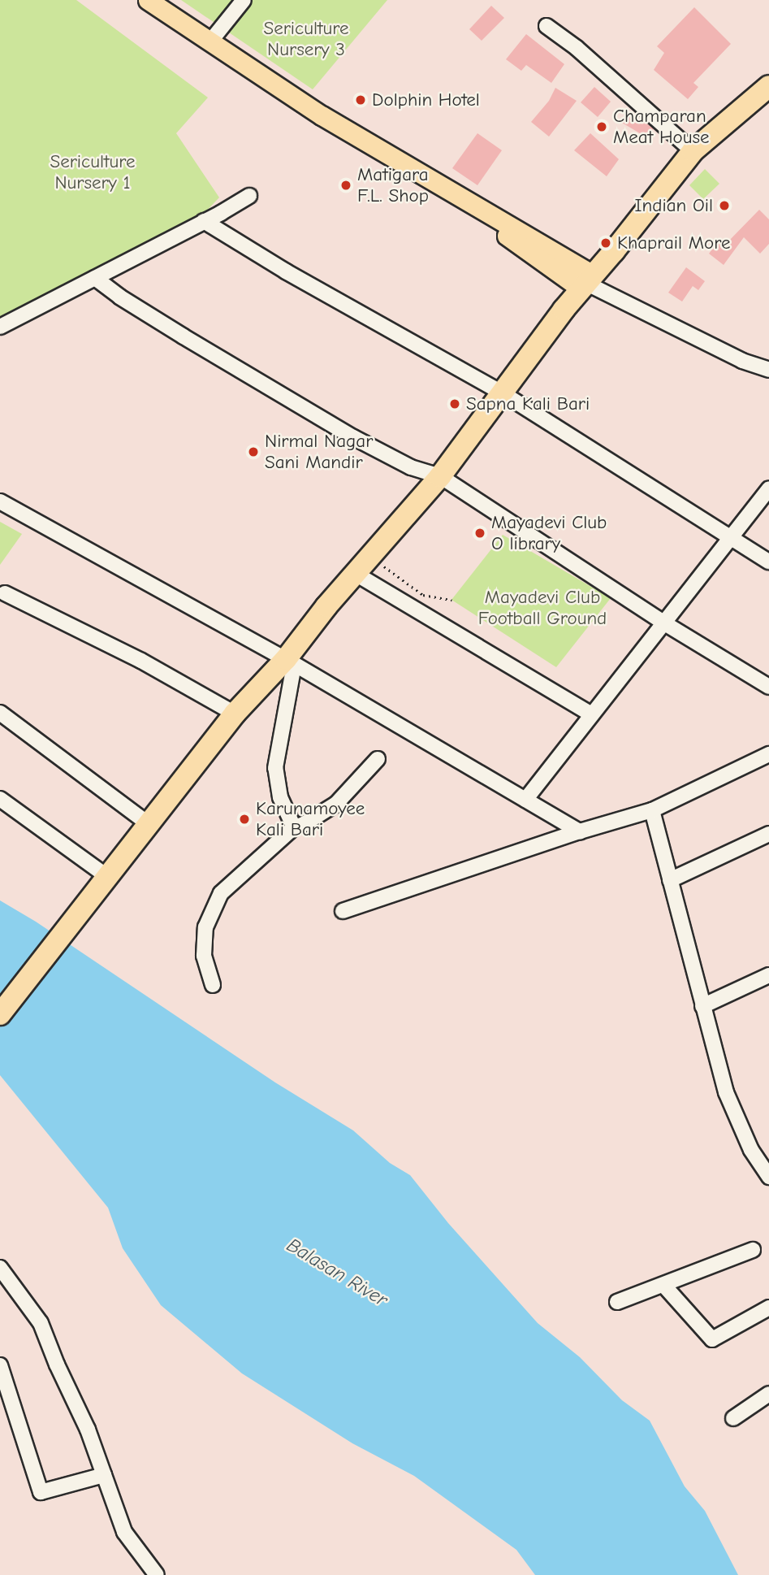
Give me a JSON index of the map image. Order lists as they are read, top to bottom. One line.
{"water":["Balasan River"],"parks":["Sericulture Nursery 3","Sericulture Nursery 1","Mayadevi Club Football Ground"],"places":["Dolphin Hotel","Champaran Meat House","Matigara F.L. Shop","Indian Oil","Khaprail More","Sapna Kali Bari","Nirmal Nagar Sani Mandir","Mayadevi Club O library","Karunamoyee Kali Bari"]}
